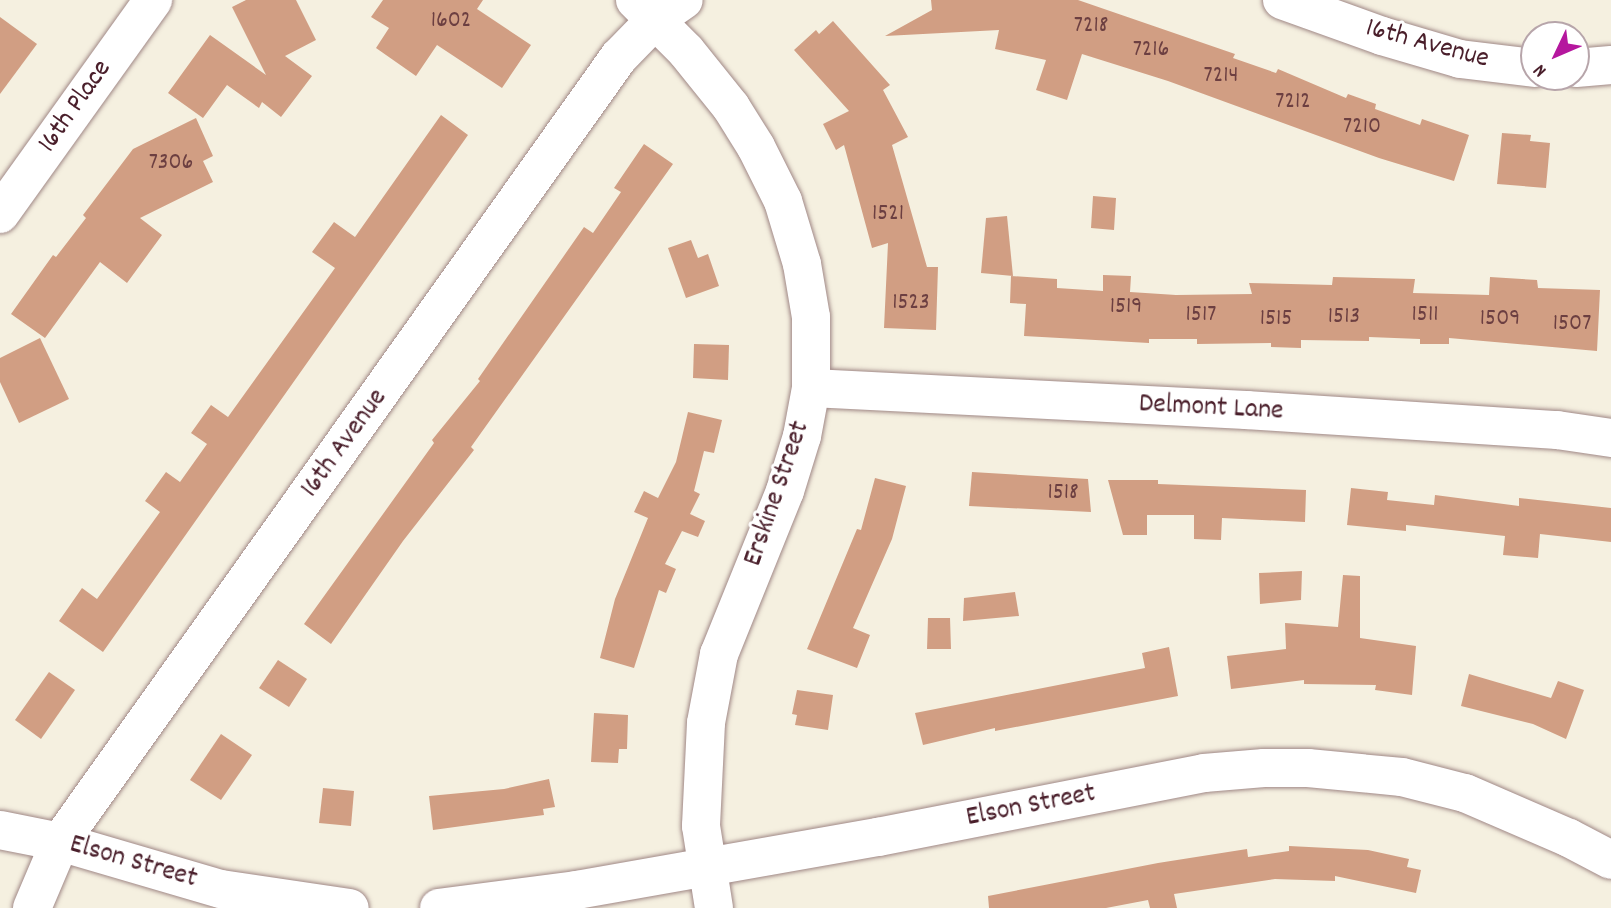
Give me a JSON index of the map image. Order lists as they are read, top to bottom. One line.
{"streets":{"street":["16th Avenue","16th Place","Delmont Lane","Erskine Street","Elson Street"]},"crossings":[["16th Avenue","Erskine Street"],["16th Avenue","Elson Street"],["Delmont Lane","Erskine Street"],["Erskine Street","Elson Street"]],"house_numbers":["1602","7218","7216","7214","7212","7210","7306","1521","1523","1519","1517","1511","1513","1515","1509","1507","1518"],"north":"bottom left"}
